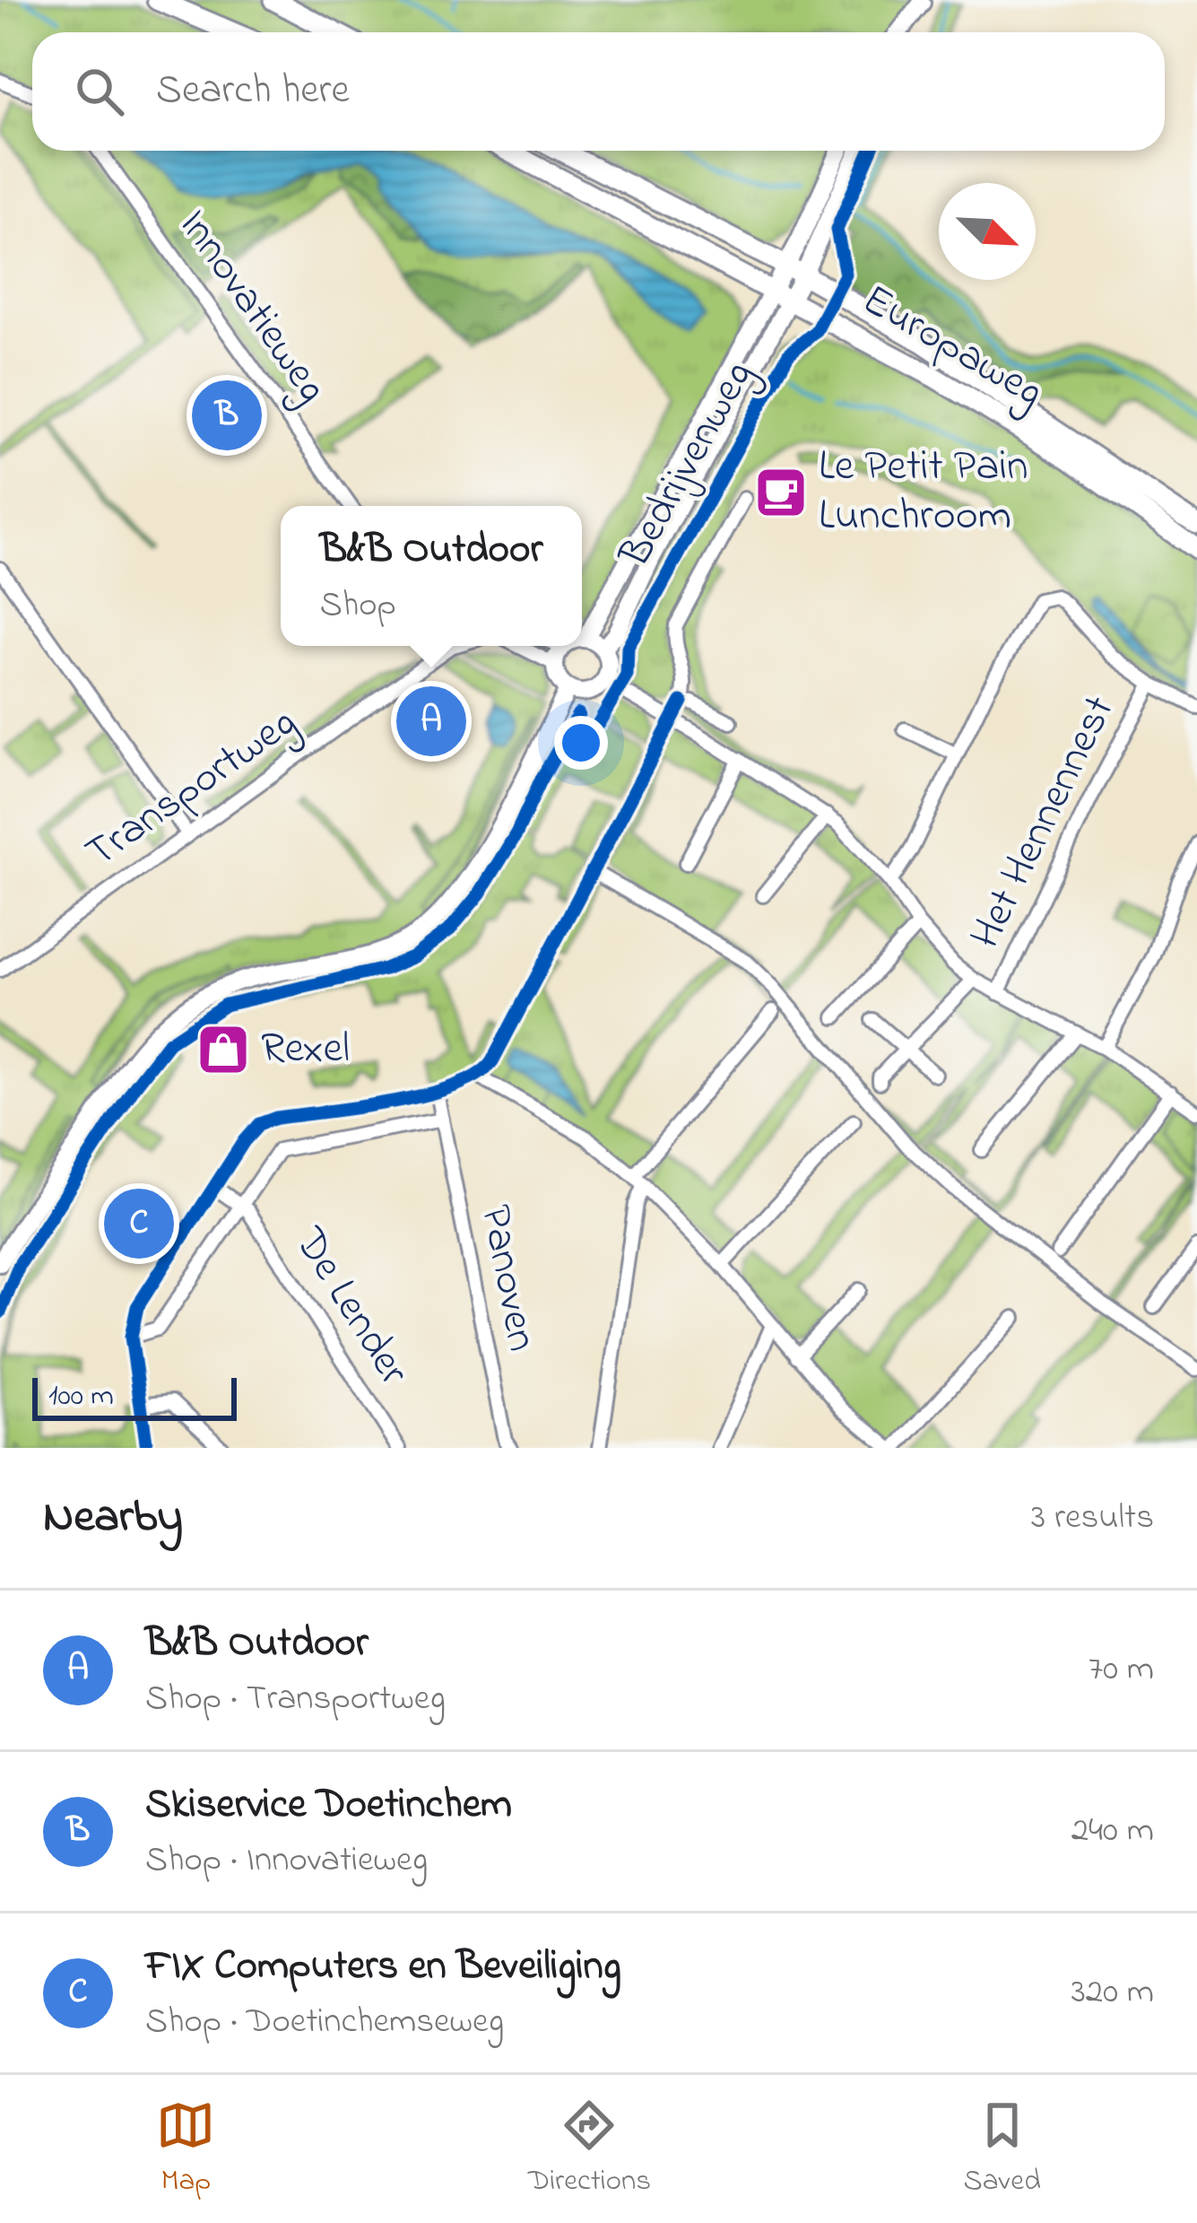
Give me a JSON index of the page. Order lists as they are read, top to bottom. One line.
{"streets":{"main road":["Europaweg","Bedrijvenweg"],"street":["Innovatieweg","Transportweg","Het Hennennest","Panoven","De Lender"]},"crossings":[["Europaweg","Bedrijvenweg"]],"places":{"cafe":["Le Petit Pain Lunchroom"],"shop":["Rexel"]},"scale_bar":"100 m","north":"bottom right","page":{"search":"Search here","pins":["B","A","C"],"popup":["B&B Outdoor","Shop"],"scale":"100 m","heading":["Nearby","3 results"],"list":[{"mark":"A","name":"B&B Outdoor","note":"Shop · Transportweg","value":"70 m"},{"mark":"B","name":"Skiservice Doetinchem","note":"Shop · Innovatieweg","value":"240 m"},{"mark":"C","name":"FIX Computers en Beveiliging","note":"Shop · Doetinchemseweg","value":"320 m"}],"nav":["Map","Directions","Saved"]}}
